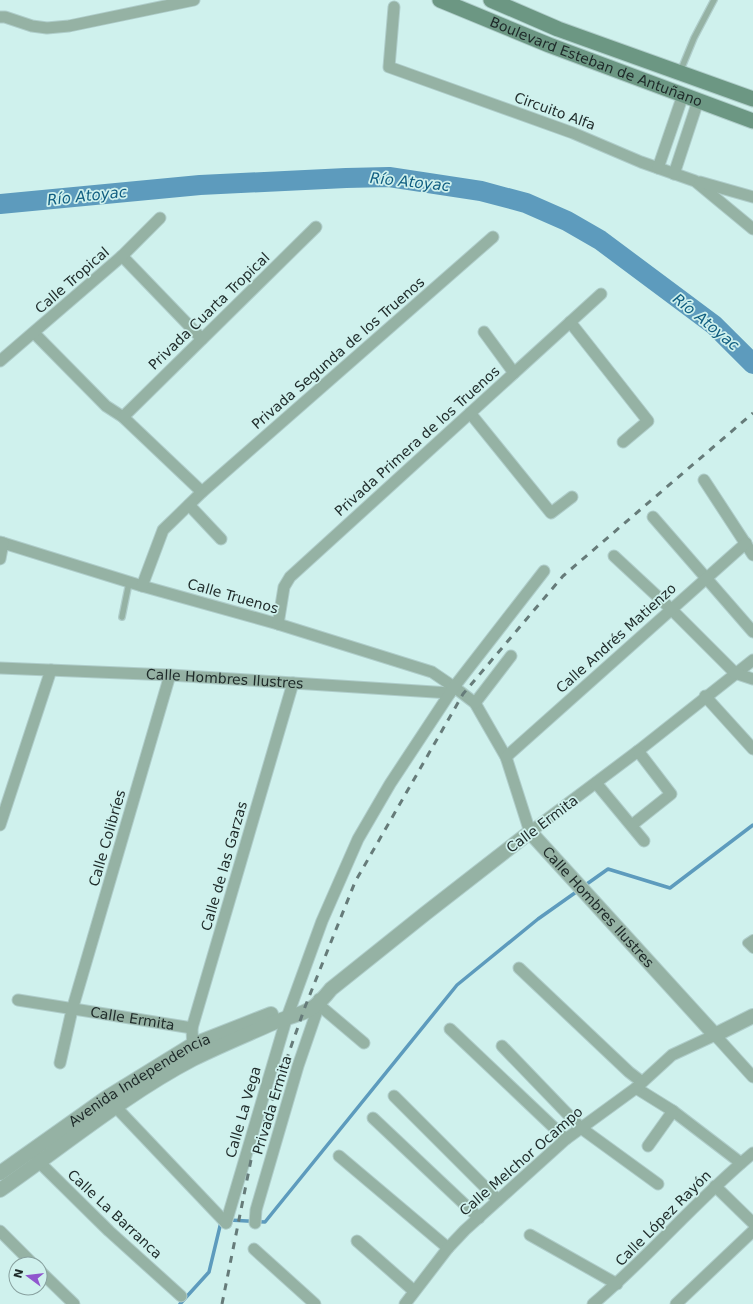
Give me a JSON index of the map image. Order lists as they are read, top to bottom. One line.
{"streets":{"main road":["Boulevard Esteban de Antuñano"],"street":["Circuito Alfa","Calle Tropical","Privada Cuarta Tropical","Privada Segunda de los Truenos","Privada Primera de los Truenos","Calle Truenos","Calle Andrés Matienzo","Calle Hombres Ilustres","Calle Ermita","Calle Colibríes","Calle de las Garzas","Avenida Independencia","Privada Ermita","Calle La Vega","Calle Melchor Ocampo","Calle La Barranca","Calle López Rayón"]},"crossings":[["Privada Segunda de los Truenos","Calle Truenos"],["Privada Primera de los Truenos","Calle Truenos"],["Calle Truenos","Calle Hombres Ilustres"],["Calle Truenos","Calle La Vega"],["Calle Andrés Matienzo","Calle Hombres Ilustres"],["Calle Hombres Ilustres","Calle Ermita"],["Calle Hombres Ilustres","Calle Colibríes"],["Calle Hombres Ilustres","Calle de las Garzas"],["Calle Hombres Ilustres","Calle La Vega"],["Calle Hombres Ilustres","Calle Melchor Ocampo"],["Calle Ermita","Calle Colibríes"],["Calle Ermita","Calle de las Garzas"],["Calle Ermita","Avenida Independencia"],["Calle Ermita","Privada Ermita"],["Calle Ermita","Calle La Vega"],["Calle de las Garzas","Avenida Independencia"],["Avenida Independencia","Calle La Vega"],["Avenida Independencia","Calle La Barranca"]],"water":["Río Atoyac"],"north":"left"}
